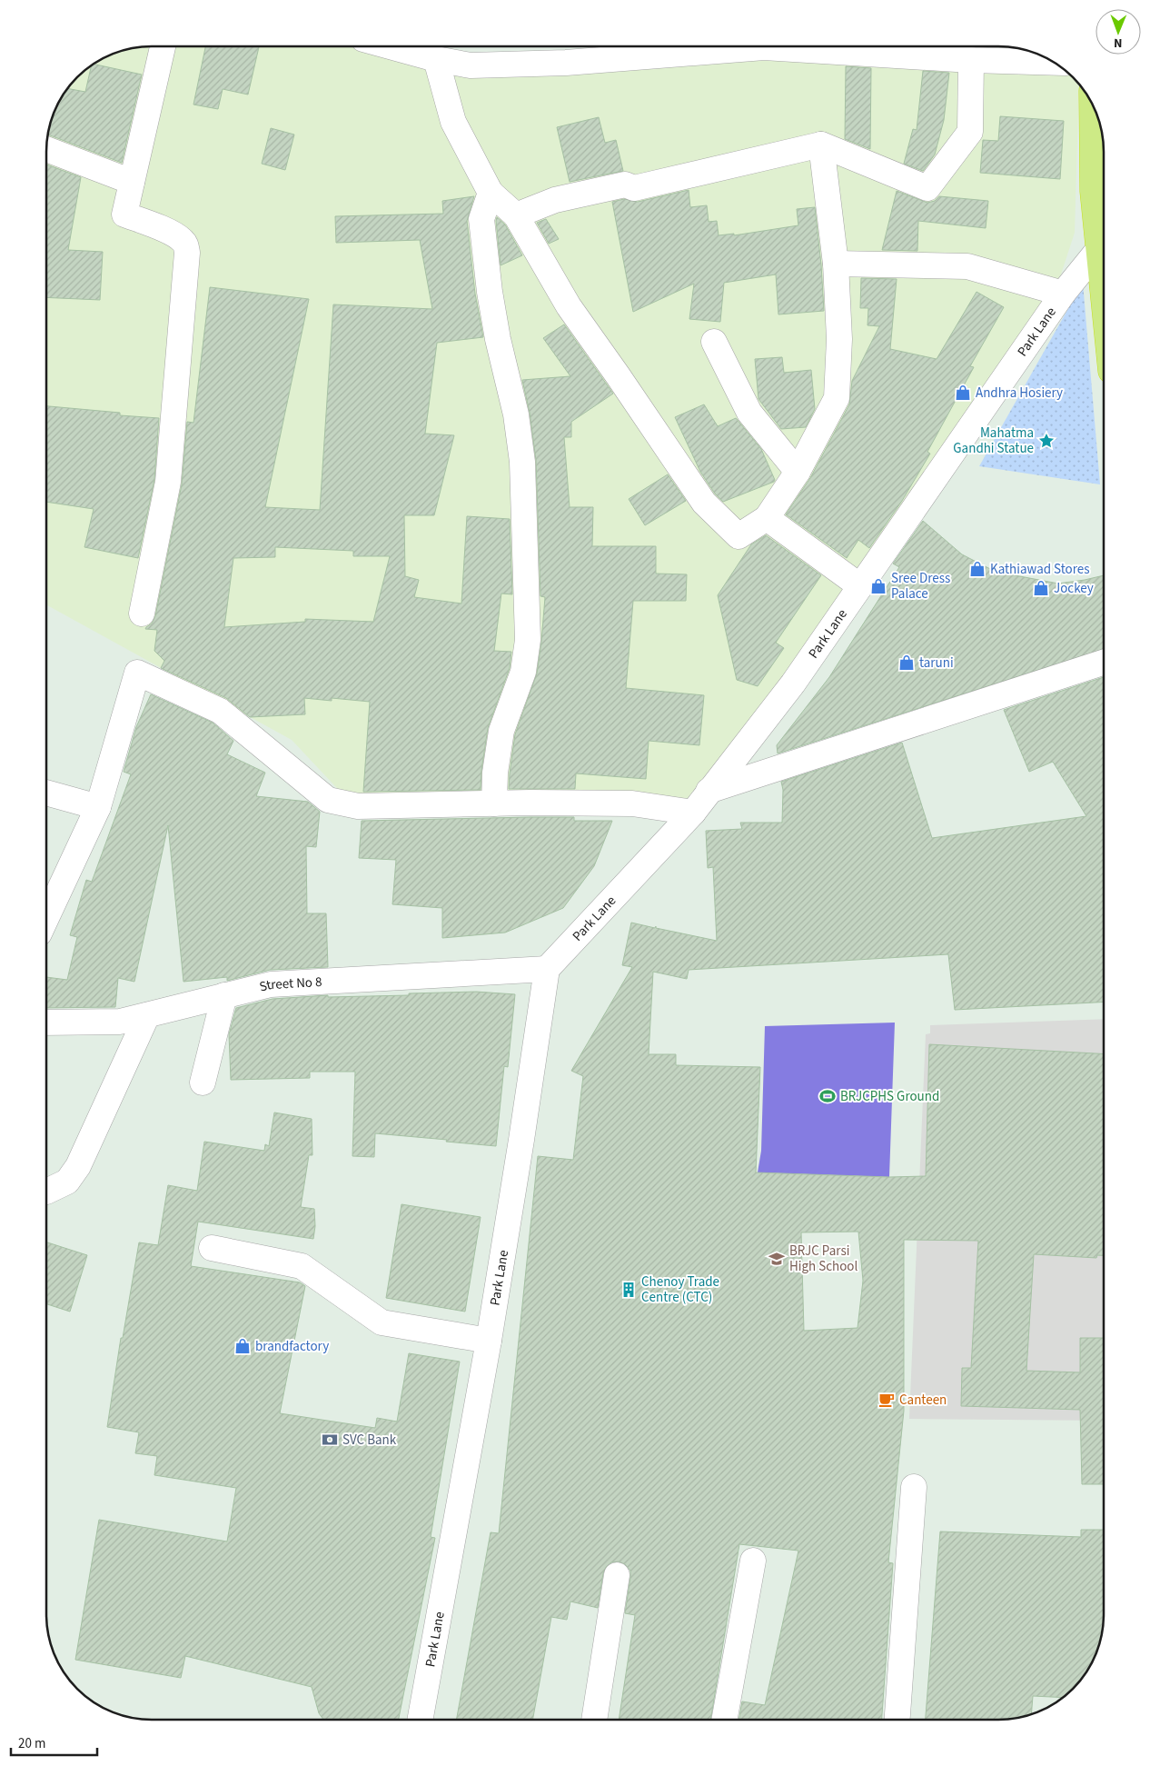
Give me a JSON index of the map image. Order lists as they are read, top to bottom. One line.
{"streets":{"street":["Park Lane","Street No 8"]},"crossings":[["Park Lane","Street No 8"]],"places":{"shop":["Andhra Hosiery","Kathiawad Stores","Sree Dress Palace","Jockey","taruni","brandfactory"],"place":["Mahatma Gandhi Statue"],"sports":["BRJCPHS Ground"],"school or university":["BRJC Parsi High School"],"building":["Chenoy Trade Centre (CTC)"],"cafe":["Canteen"],"bank":["SVC Bank"]},"scale_bar":"20 m","north":"bottom"}
